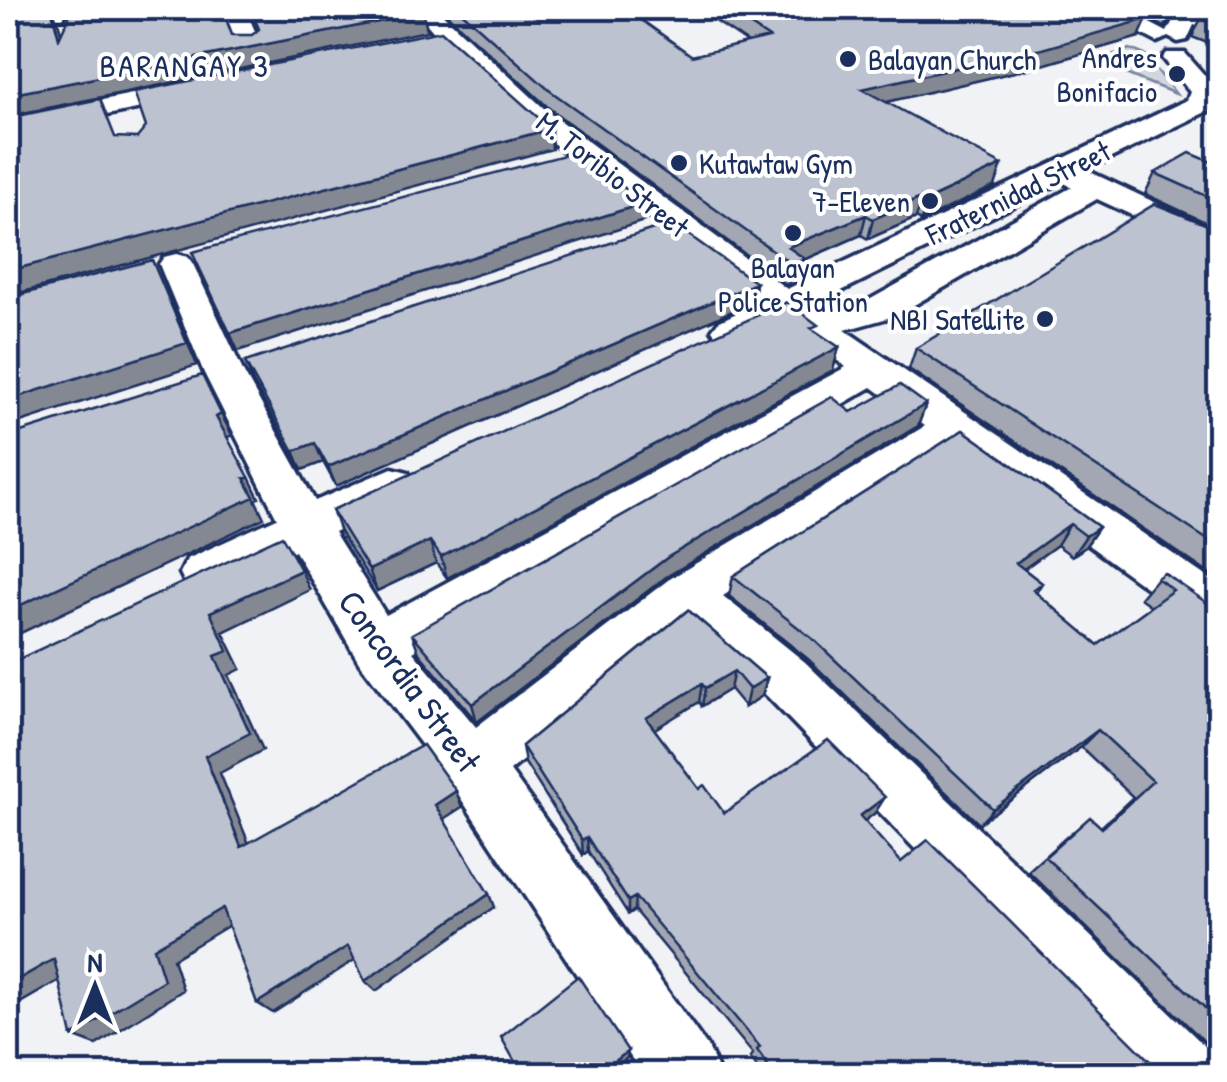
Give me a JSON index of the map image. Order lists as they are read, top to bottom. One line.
{"streets":{"street":["M. Toribio Street","Fraternidad Street","Concordia Street"]},"crossings":[["M. Toribio Street","Fraternidad Street"]],"districts":["BARANGAY 3"],"places":["Balayan Church","Andres Bonifacio","Kutawtaw Gym","7-Eleven","Balayan Police Station","NBI Satellite"],"north":"top"}
